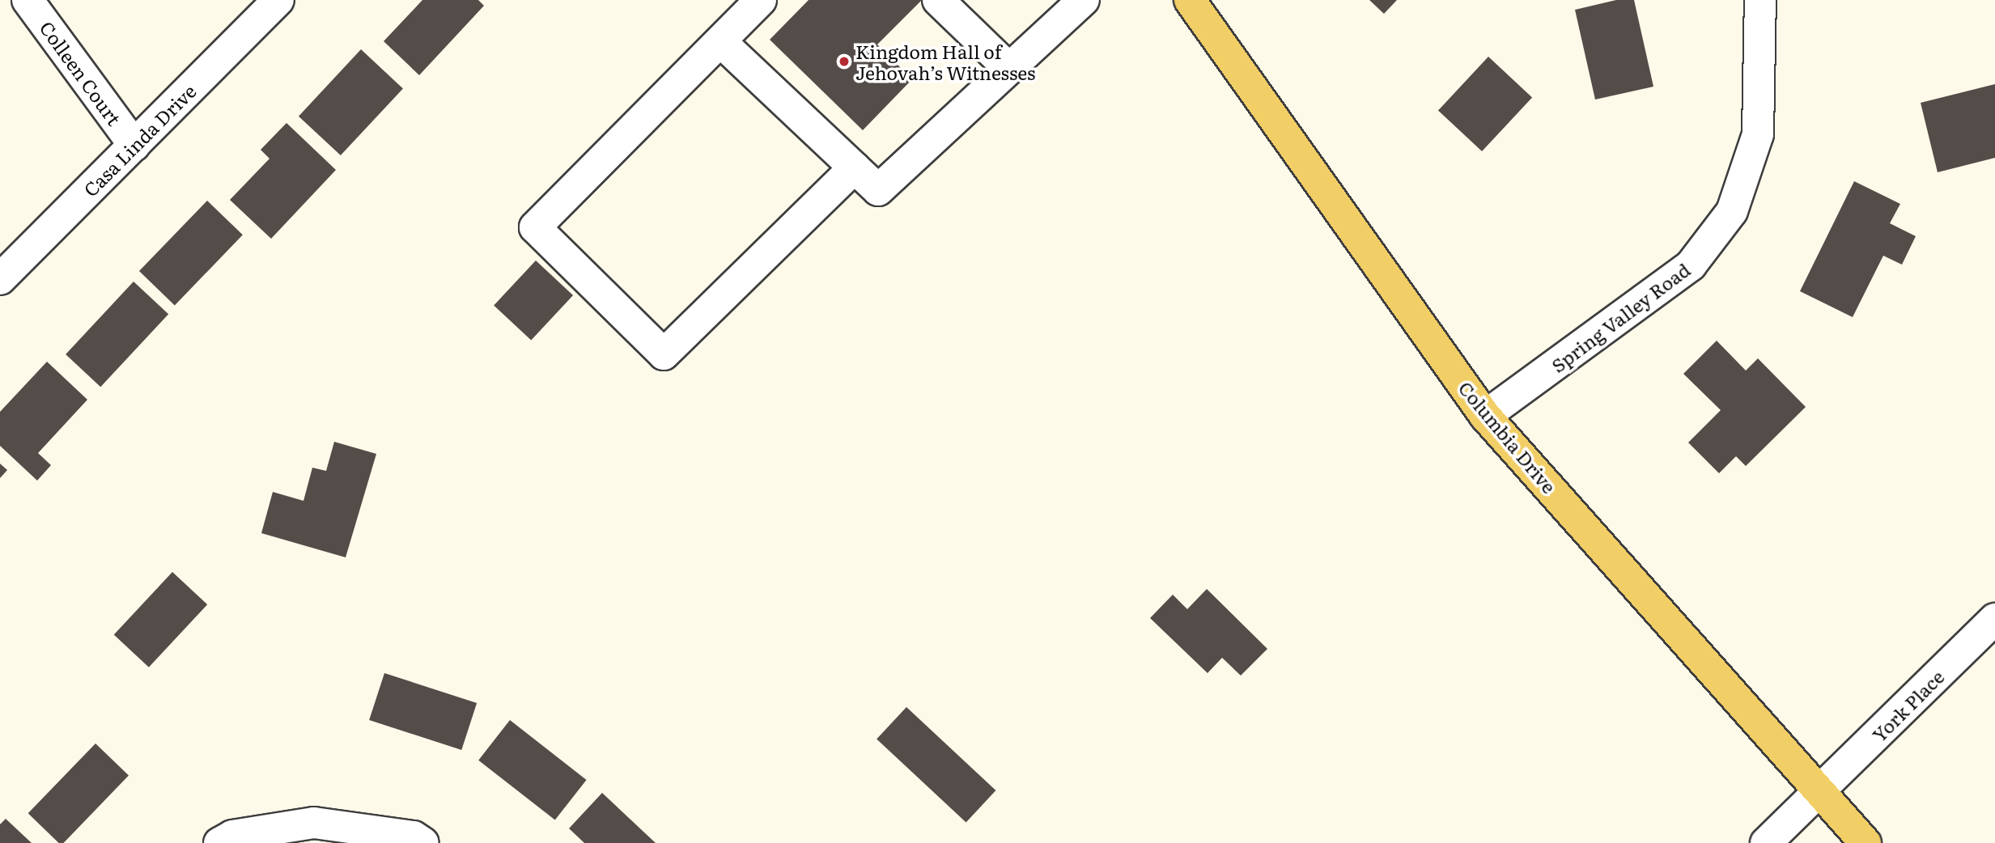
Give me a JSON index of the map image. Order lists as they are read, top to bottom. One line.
{"streets":{"main road":["Columbia Drive"],"street":["Colleen Court","Casa Linda Drive","Spring Valley Road","York Place"]},"crossings":[["Colleen Court","Casa Linda Drive"],["Spring Valley Road","Columbia Drive"],["Columbia Drive","York Place"]],"places":["Kingdom Hall of Jehovah’s Witnesses"]}
